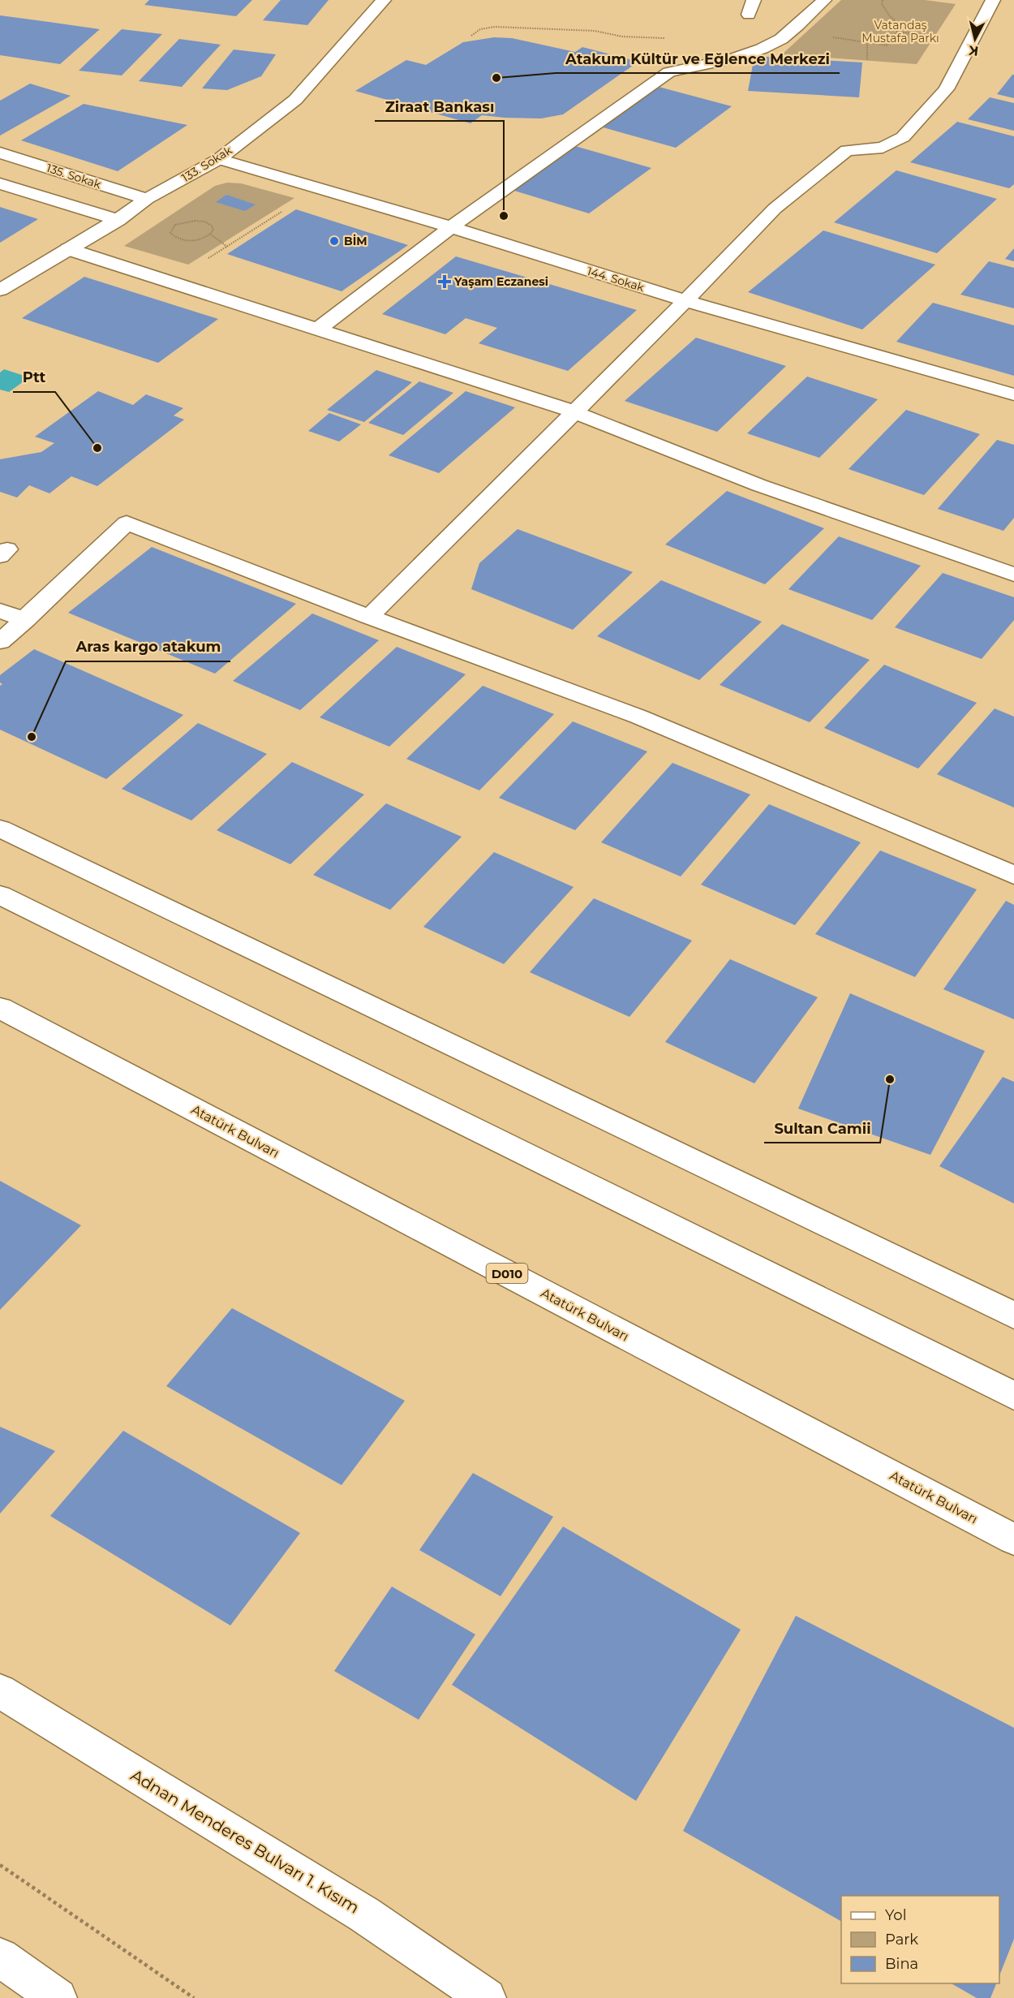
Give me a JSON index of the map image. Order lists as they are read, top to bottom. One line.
{"streets":{"main road":["133. Sokak","135. Sokak","144. Sokak","Atatürk Bulvarı","D010","Adnan Menderes Bulvarı 1. Kısım"]},"crossings":[["133. Sokak","135. Sokak"],["133. Sokak","144. Sokak"]],"parks":["Vatandaş Mustafa Parkı"],"places":{"other":["Atakum Kültür ve Eğlence Merkezi","Ziraat Bankası","BİM","Ptt","Aras kargo atakum","Sultan Camii"],"health":["Yaşam Eczanesi"]},"legend":["Yol","Park","Bina"],"north":"bottom"}
